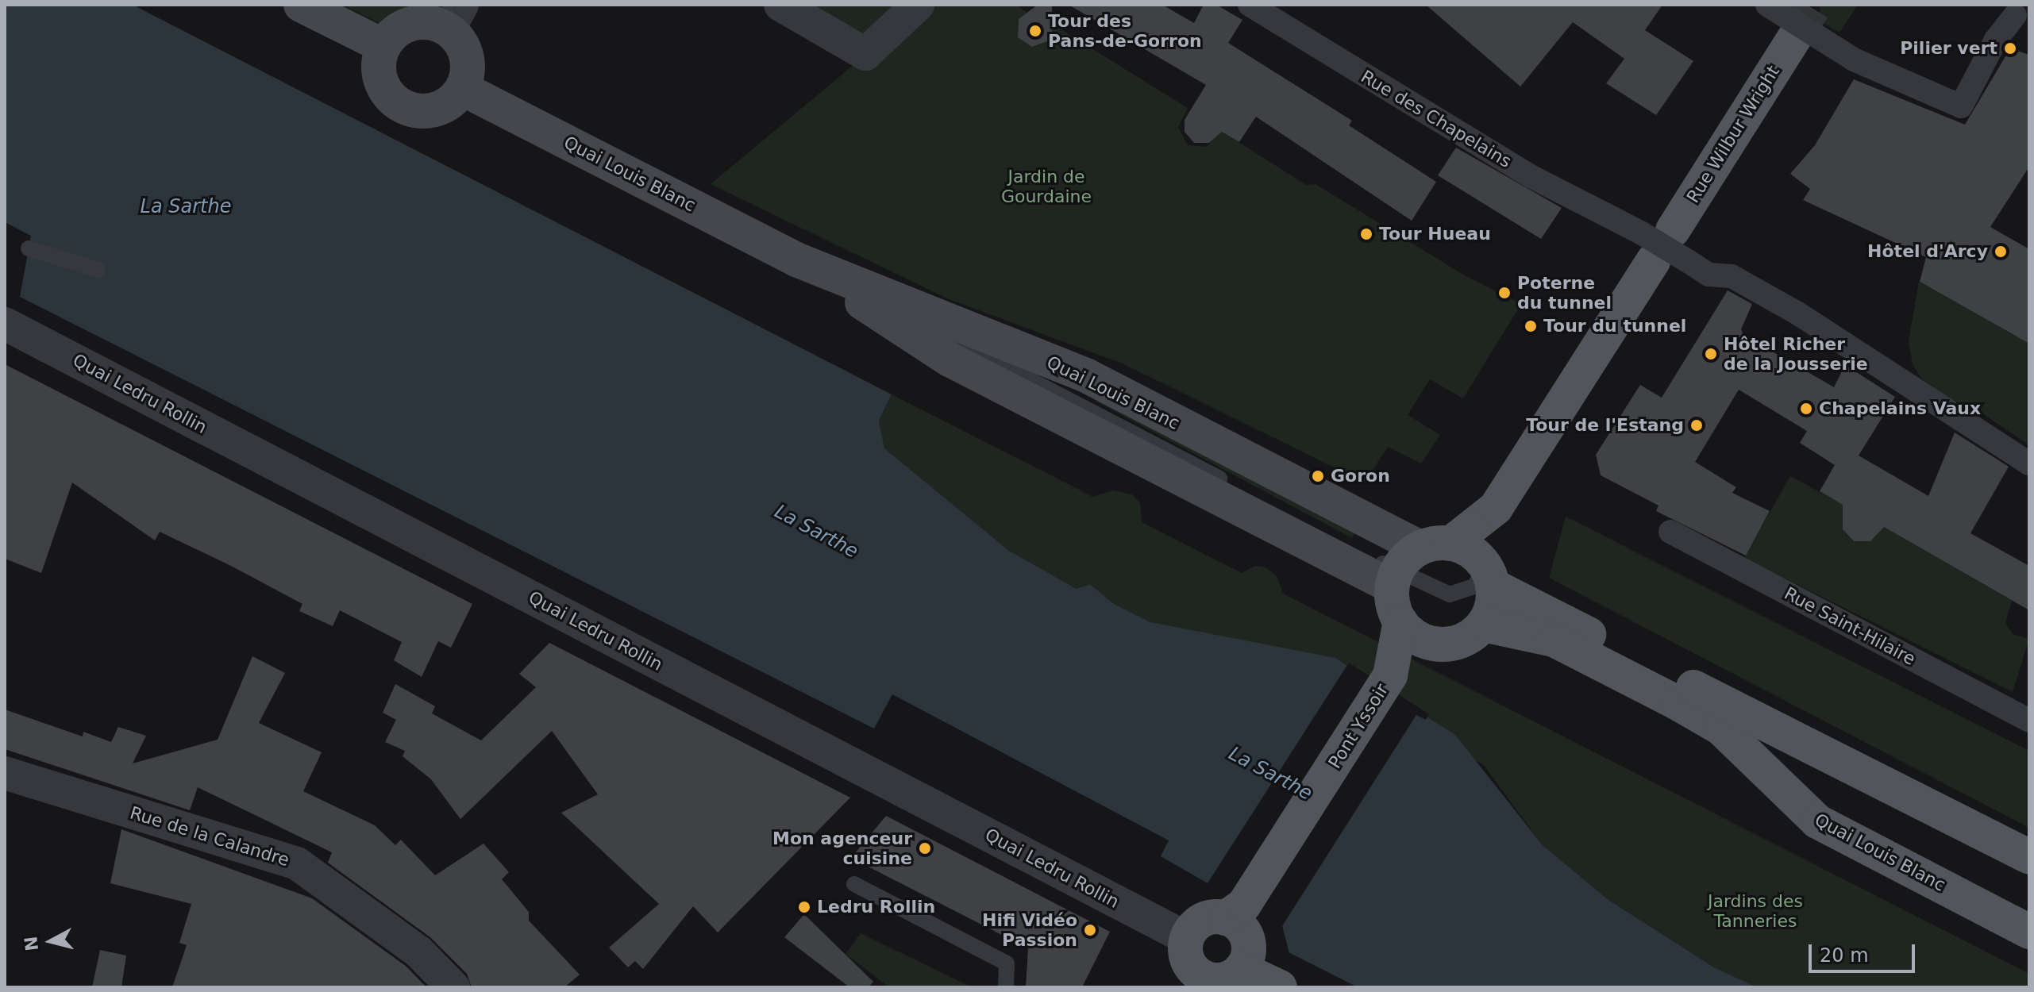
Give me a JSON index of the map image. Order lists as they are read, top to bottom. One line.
{"streets":{"main road":["Rue Wilbur Wright","Quai Louis Blanc","Pont Yssoir"],"street":["Rue des Chapelains","Quai Ledru Rollin","Rue Saint-Hilaire","Rue de la Calandre"]},"crossings":[["Rue des Chapelains","Rue Wilbur Wright"],["Rue Wilbur Wright","Quai Louis Blanc"],["Quai Ledru Rollin","Pont Yssoir"]],"water":["La Sarthe"],"parks":["Jardin de Gourdaine","Jardins des Tanneries"],"places":["Tour des Pans-de-Gorron","Pilier vert","Tour Hueau","Hôtel d'Arcy","Poterne du tunnel","Tour du tunnel","Hôtel Richer de la Jousserie","Chapelains Vaux","Tour de l'Estang","Goron","Mon agenceur cuisine","Ledru Rollin","Hifi Vidéo Passion"],"scale_bar":"20 m","north":"left"}
